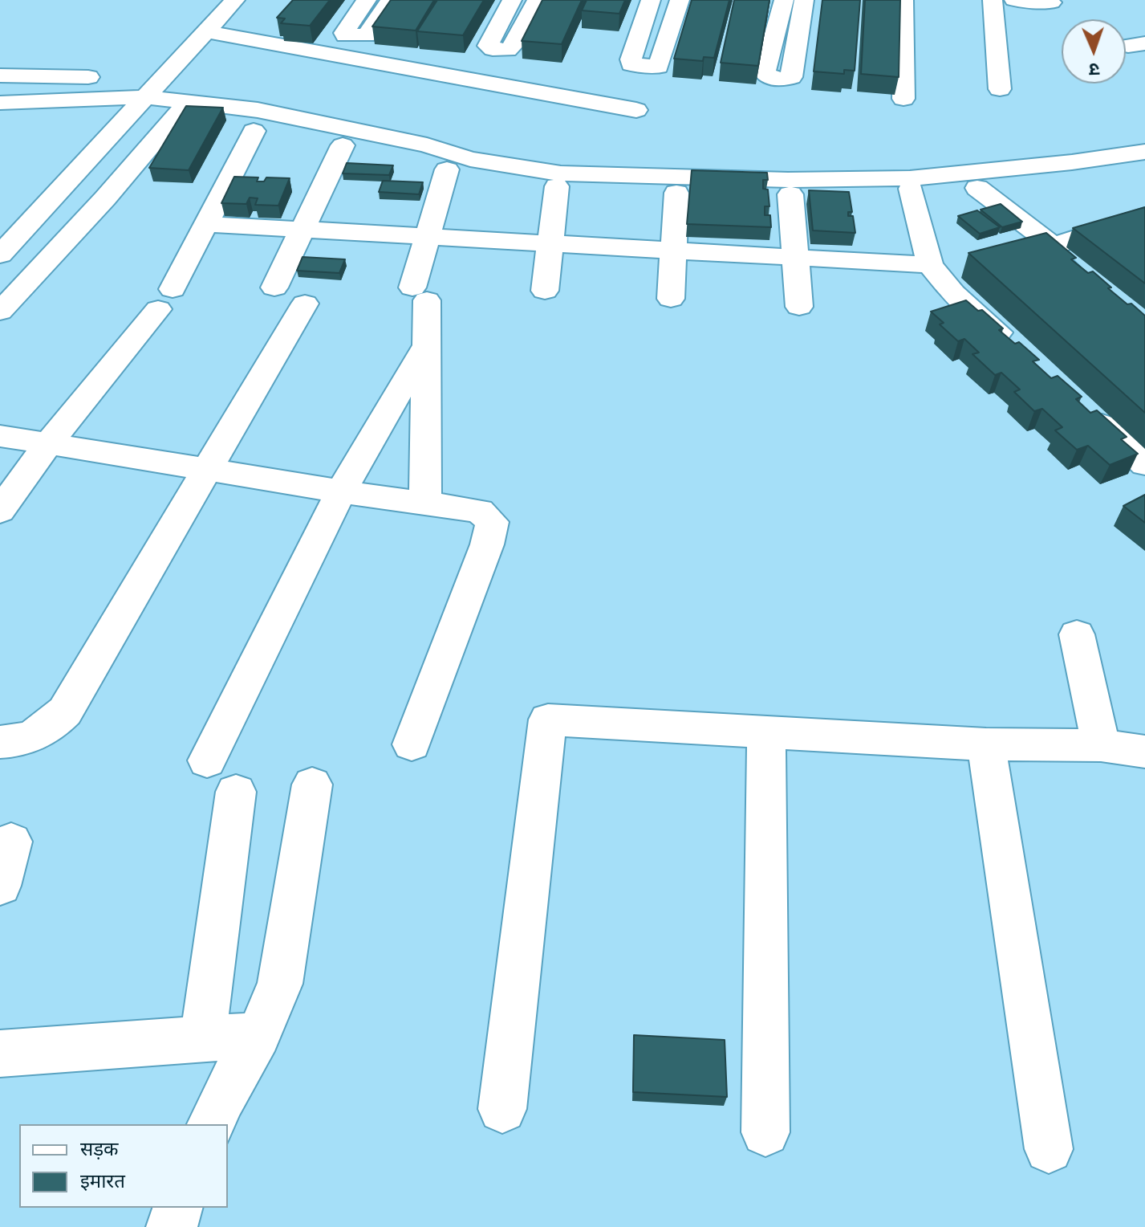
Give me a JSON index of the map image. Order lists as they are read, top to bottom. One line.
{"legend":["सड़क","इमारत"],"north":"bottom"}
